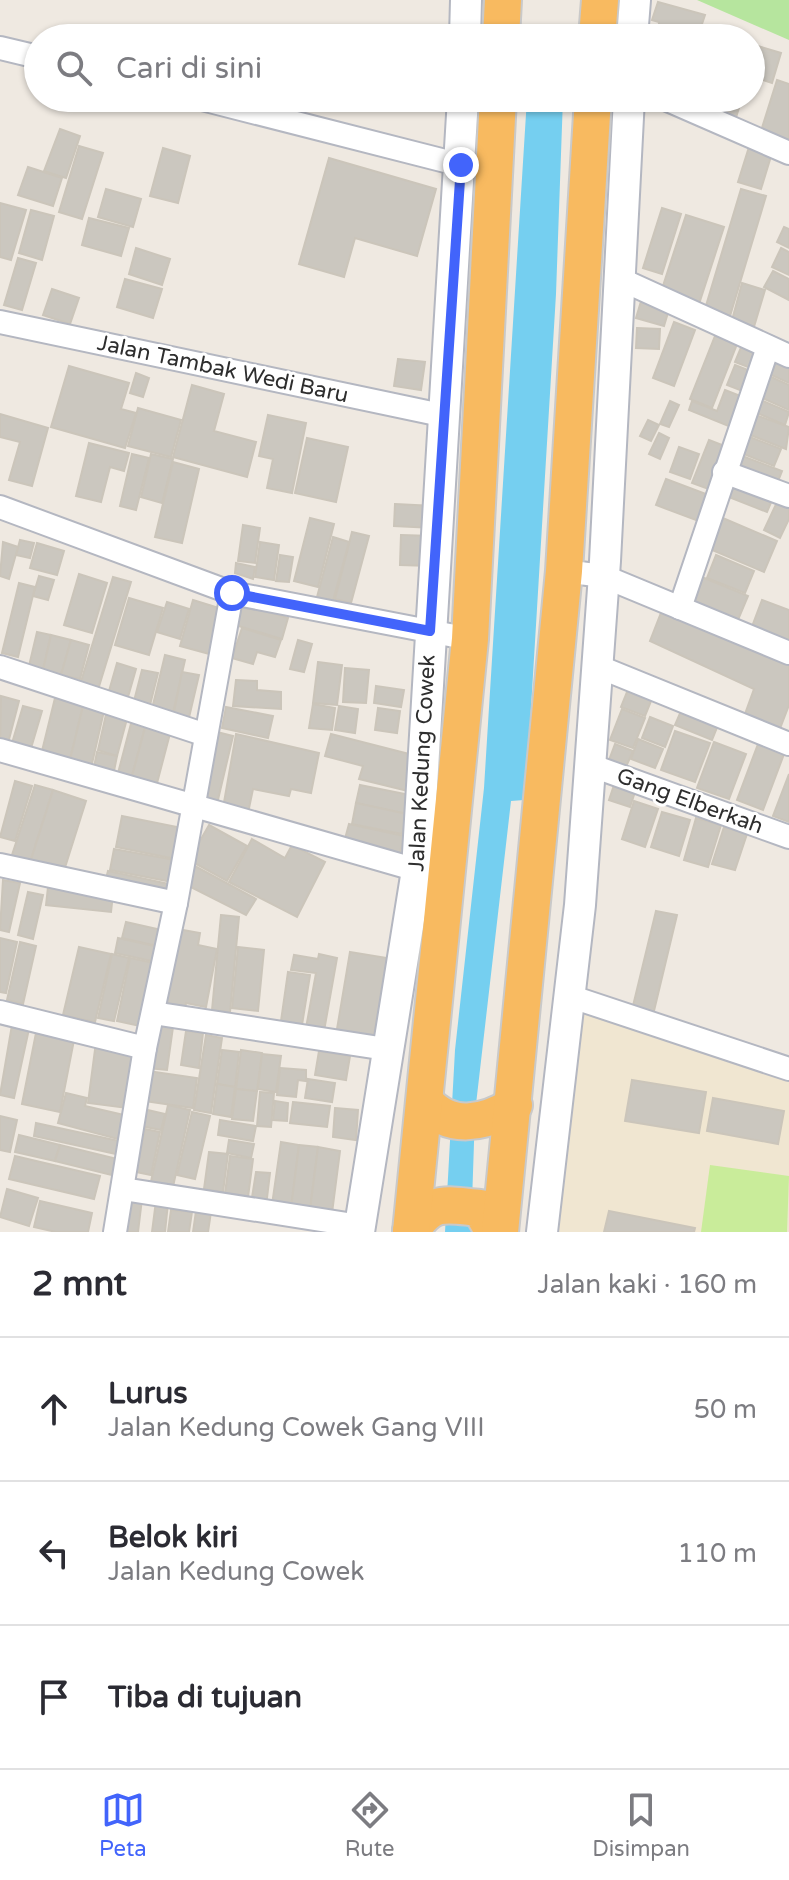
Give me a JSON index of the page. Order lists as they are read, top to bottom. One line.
{"streets":{"highway":["Jalan Kedung Cowek"],"street":["Jalan Tambak Wedi Baru","Gang Elberkah"]},"crossings":[["Jalan Tambak Wedi Baru","Jalan Kedung Cowek"]],"page":{"search":"Cari di sini","heading":["2 mnt","Jalan kaki · 160 m"],"list":[["Lurus","Jalan Kedung Cowek Gang VIII","50 m"],["Belok kiri","Jalan Kedung Cowek","110 m"],"Tiba di tujuan"],"nav":["Peta","Rute","Disimpan"]}}
